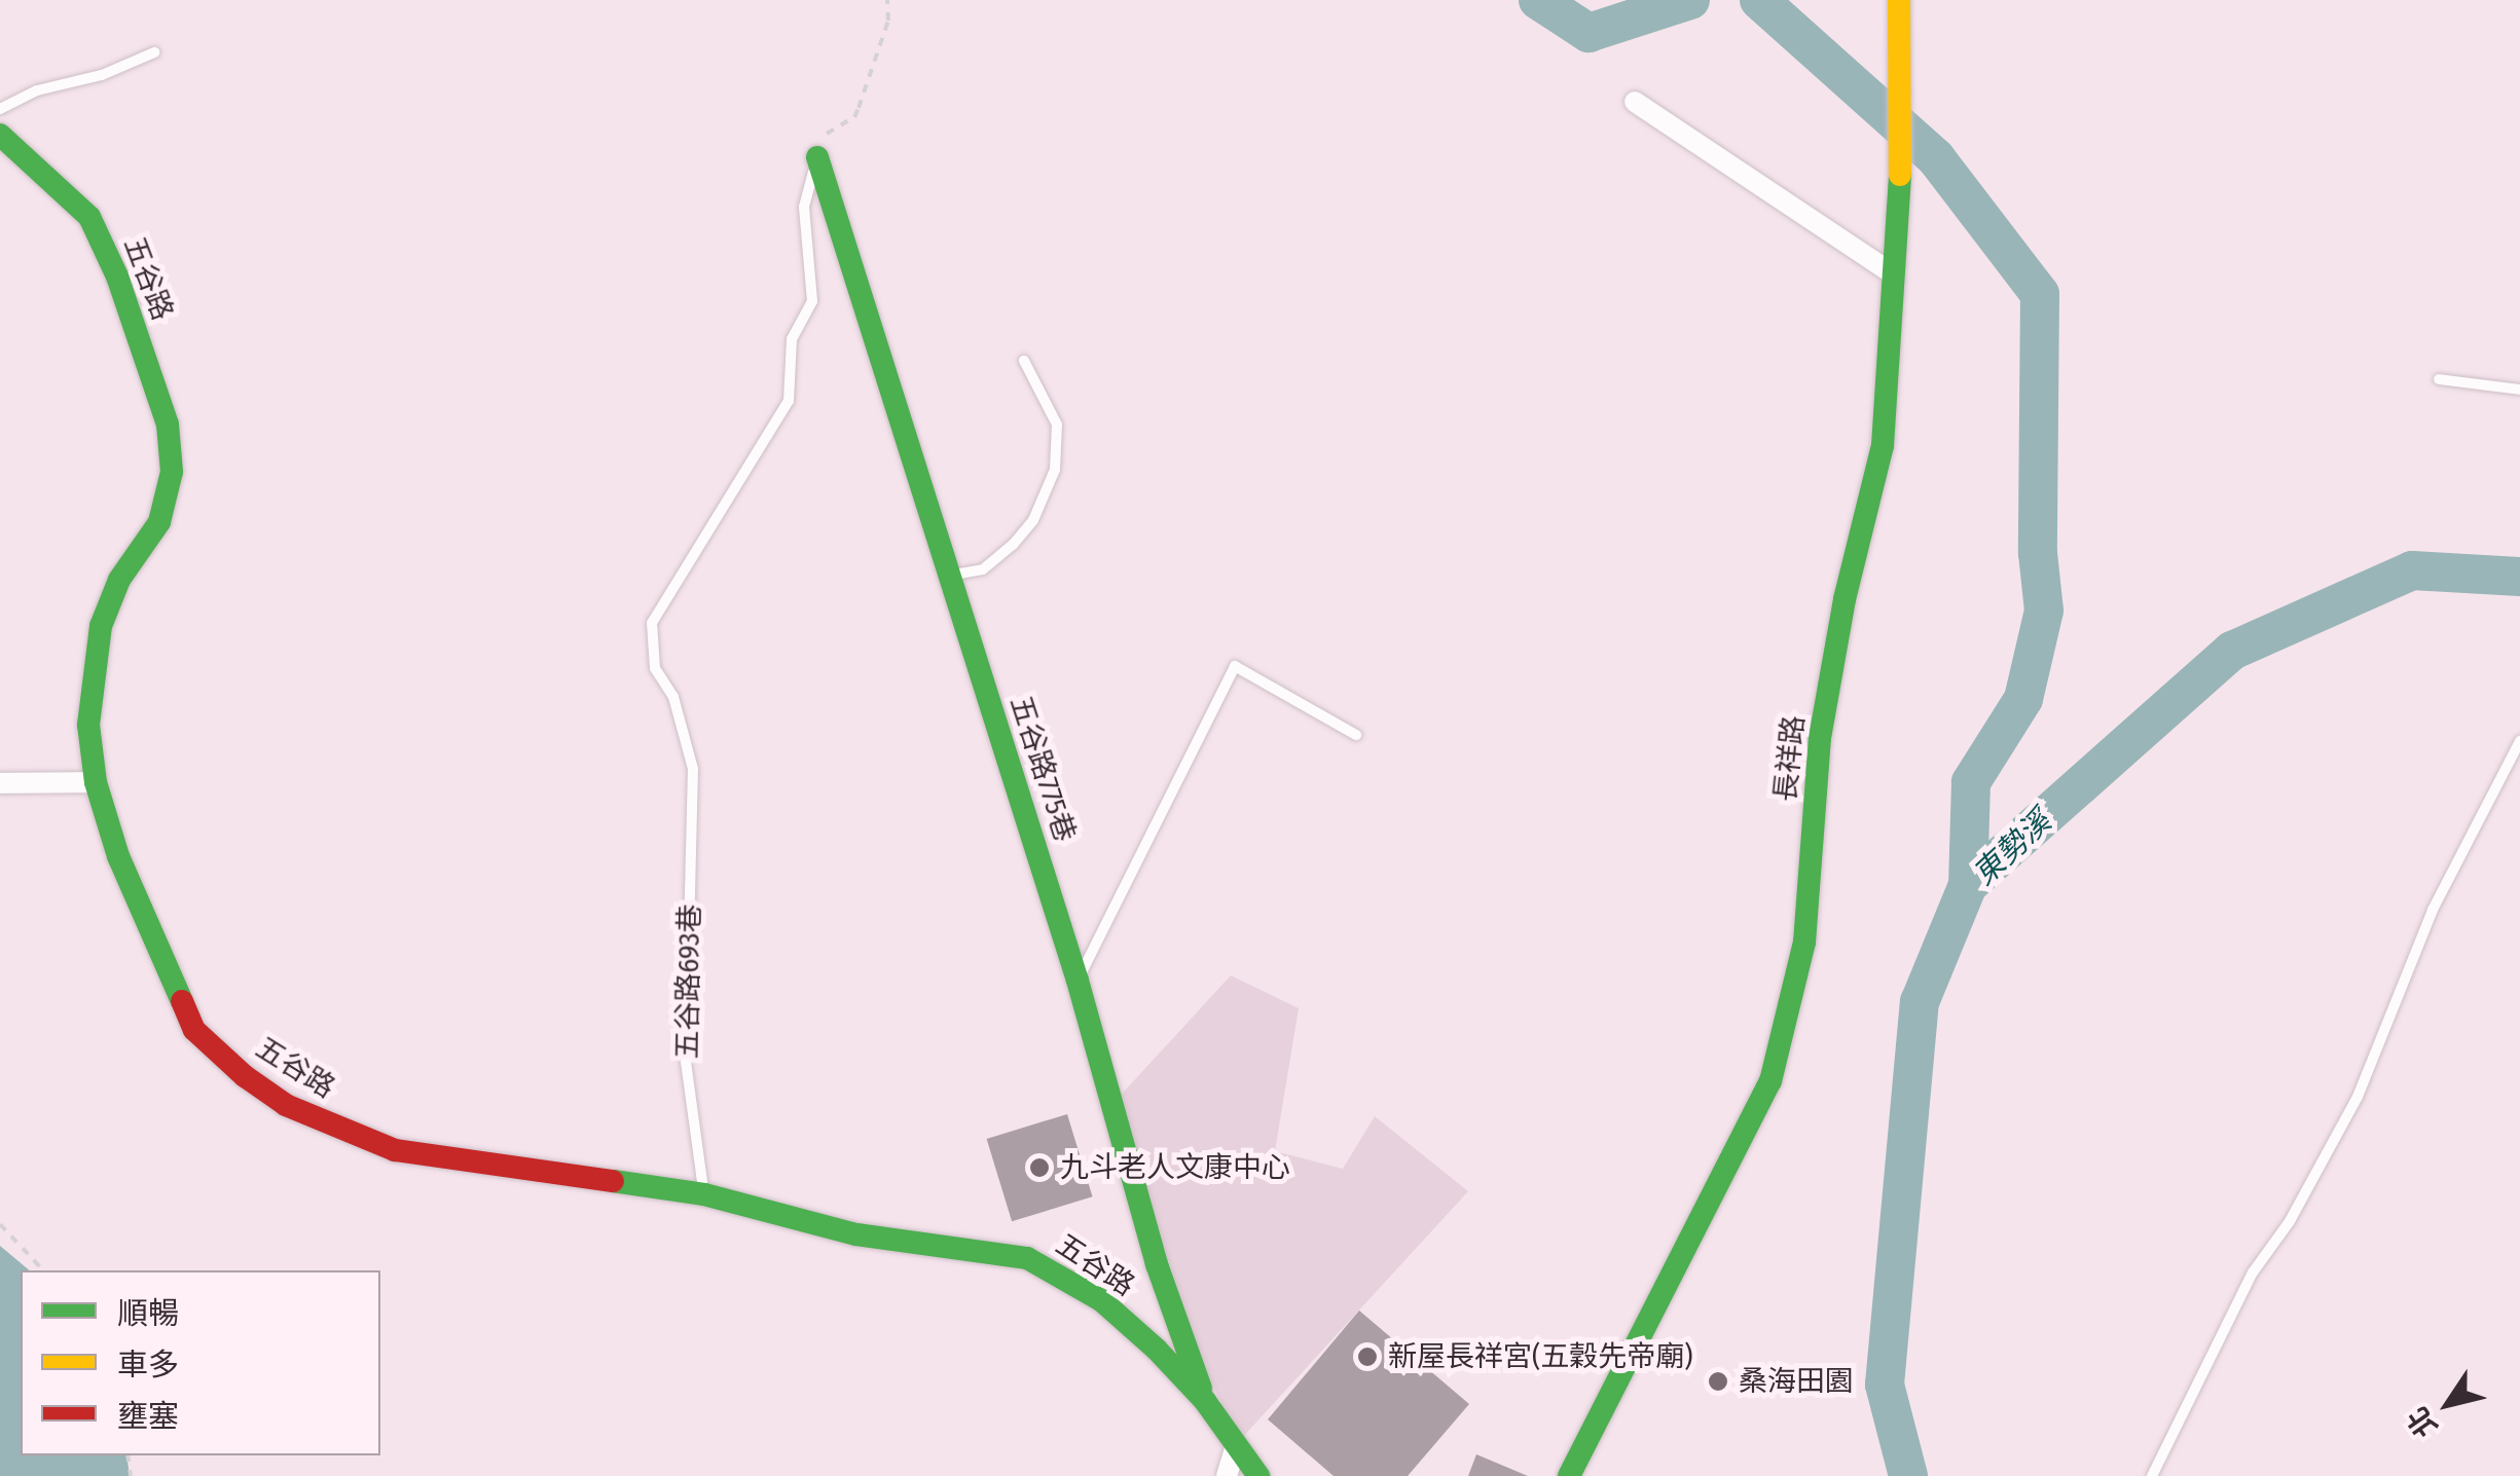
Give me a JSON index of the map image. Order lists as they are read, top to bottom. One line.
{"streets":{"street":["五谷路","長祥路","五谷路775巷"],"lane":["五谷路693巷"]},"crossings":[["五谷路","五谷路775巷"],["五谷路","五谷路693巷"],["五谷路775巷","五谷路693巷"]],"water":["東勢溪"],"places":["九斗老人文康中心","新屋長祥宮(五穀先帝廟)","桑海田園"],"legend":["順暢","車多","壅塞"],"north":"bottom left"}
